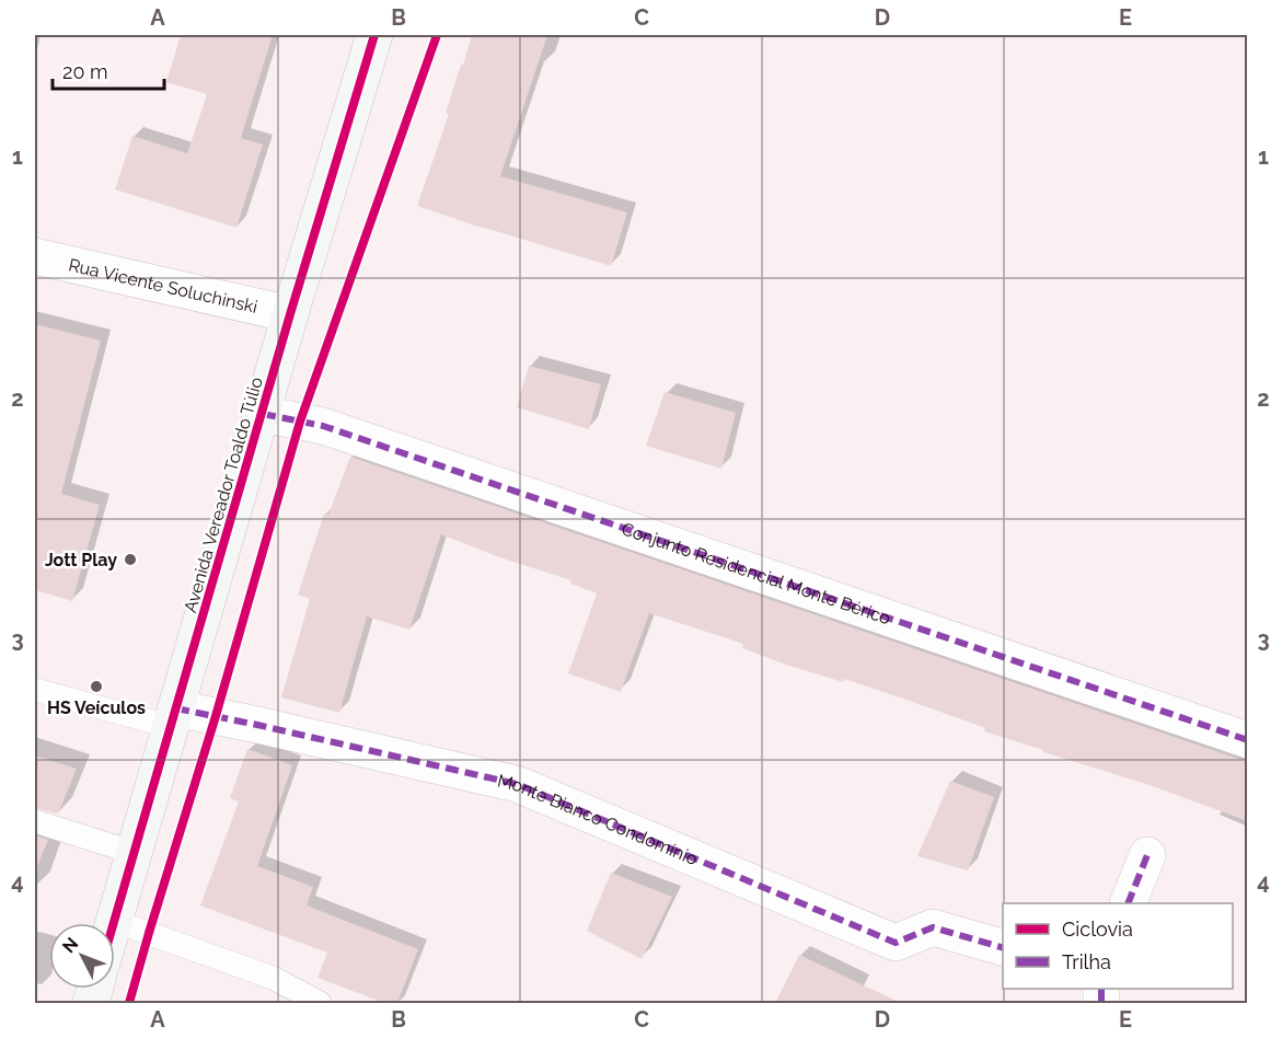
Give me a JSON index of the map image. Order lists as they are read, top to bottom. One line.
{"streets":{"main road":["Avenida Vereador Toaldo Túlio"],"street":["Rua Vicente Soluchinski","Conjunto Residencial Monte Bérico","Monte Bianco Condomínio"]},"crossings":[["Rua Vicente Soluchinski","Avenida Vereador Toaldo Túlio"],["Avenida Vereador Toaldo Túlio","Conjunto Residencial Monte Bérico"],["Avenida Vereador Toaldo Túlio","Monte Bianco Condomínio"]],"places":["Jott Play","HS Veículos"],"legend":["Ciclovia","Trilha"],"scale_bar":"20 m","north":"top left","grid":{"columns":["A","B","C","D","E"],"rows":["1","2","3","4"]}}
